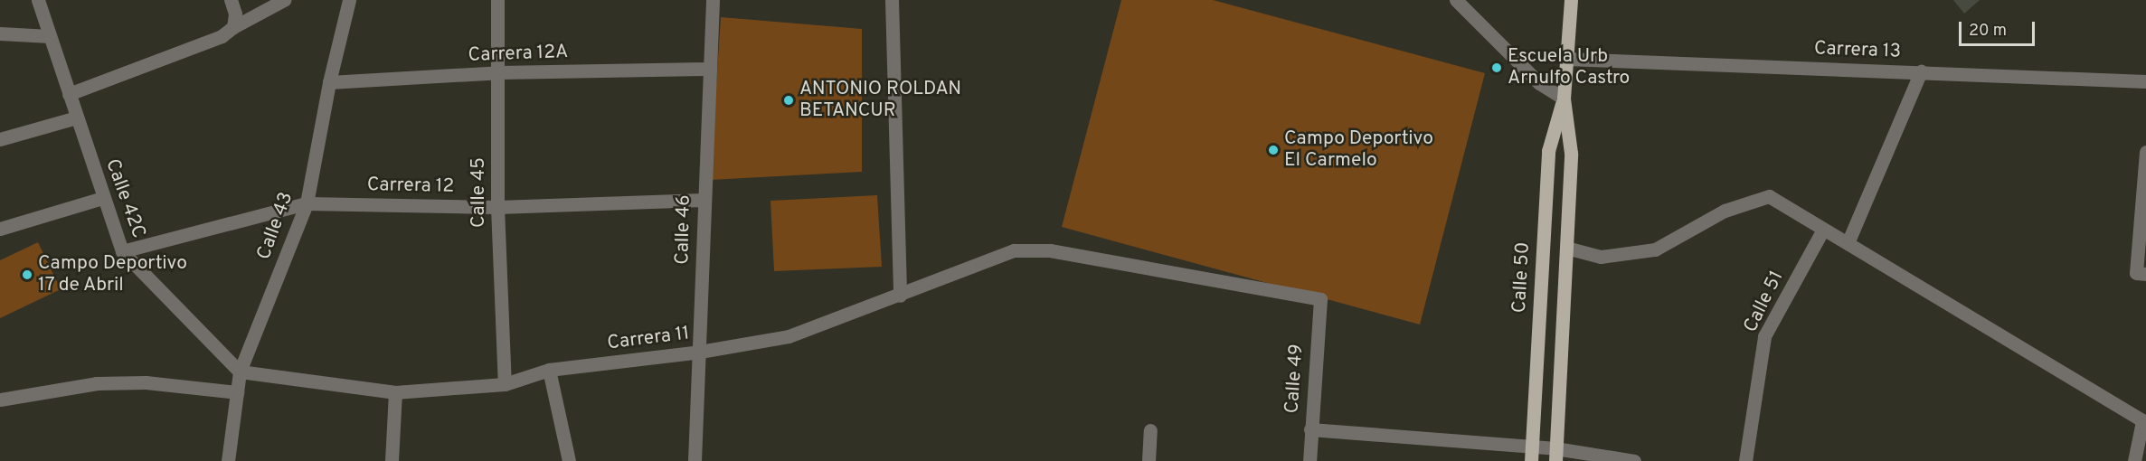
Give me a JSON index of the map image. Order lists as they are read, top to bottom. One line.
{"streets":{"main road":["Calle 50"],"street":["Carrera 13","Carrera 12A","Carrera 12","Calle 45","Calle 42C","Calle 43","Calle 46","Calle 51","Carrera 11","Calle 49"]},"crossings":[["Carrera 13","Calle 50"],["Carrera 12A","Calle 45"],["Carrera 12A","Calle 43"],["Carrera 12A","Calle 46"],["Carrera 12","Calle 45"],["Carrera 12","Calle 42C"],["Carrera 12","Calle 43"],["Carrera 12","Calle 46"],["Calle 45","Carrera 11"],["Calle 42C","Calle 43"],["Calle 42C","Carrera 11"],["Calle 43","Carrera 11"],["Calle 46","Carrera 11"],["Carrera 11","Calle 49"]],"places":["Escuela Urb Arnulfo Castro","ANTONIO ROLDAN BETANCUR","Campo Deportivo El Carmelo","Campo Deportivo 17 de Abril"],"scale_bar":"20 m"}
